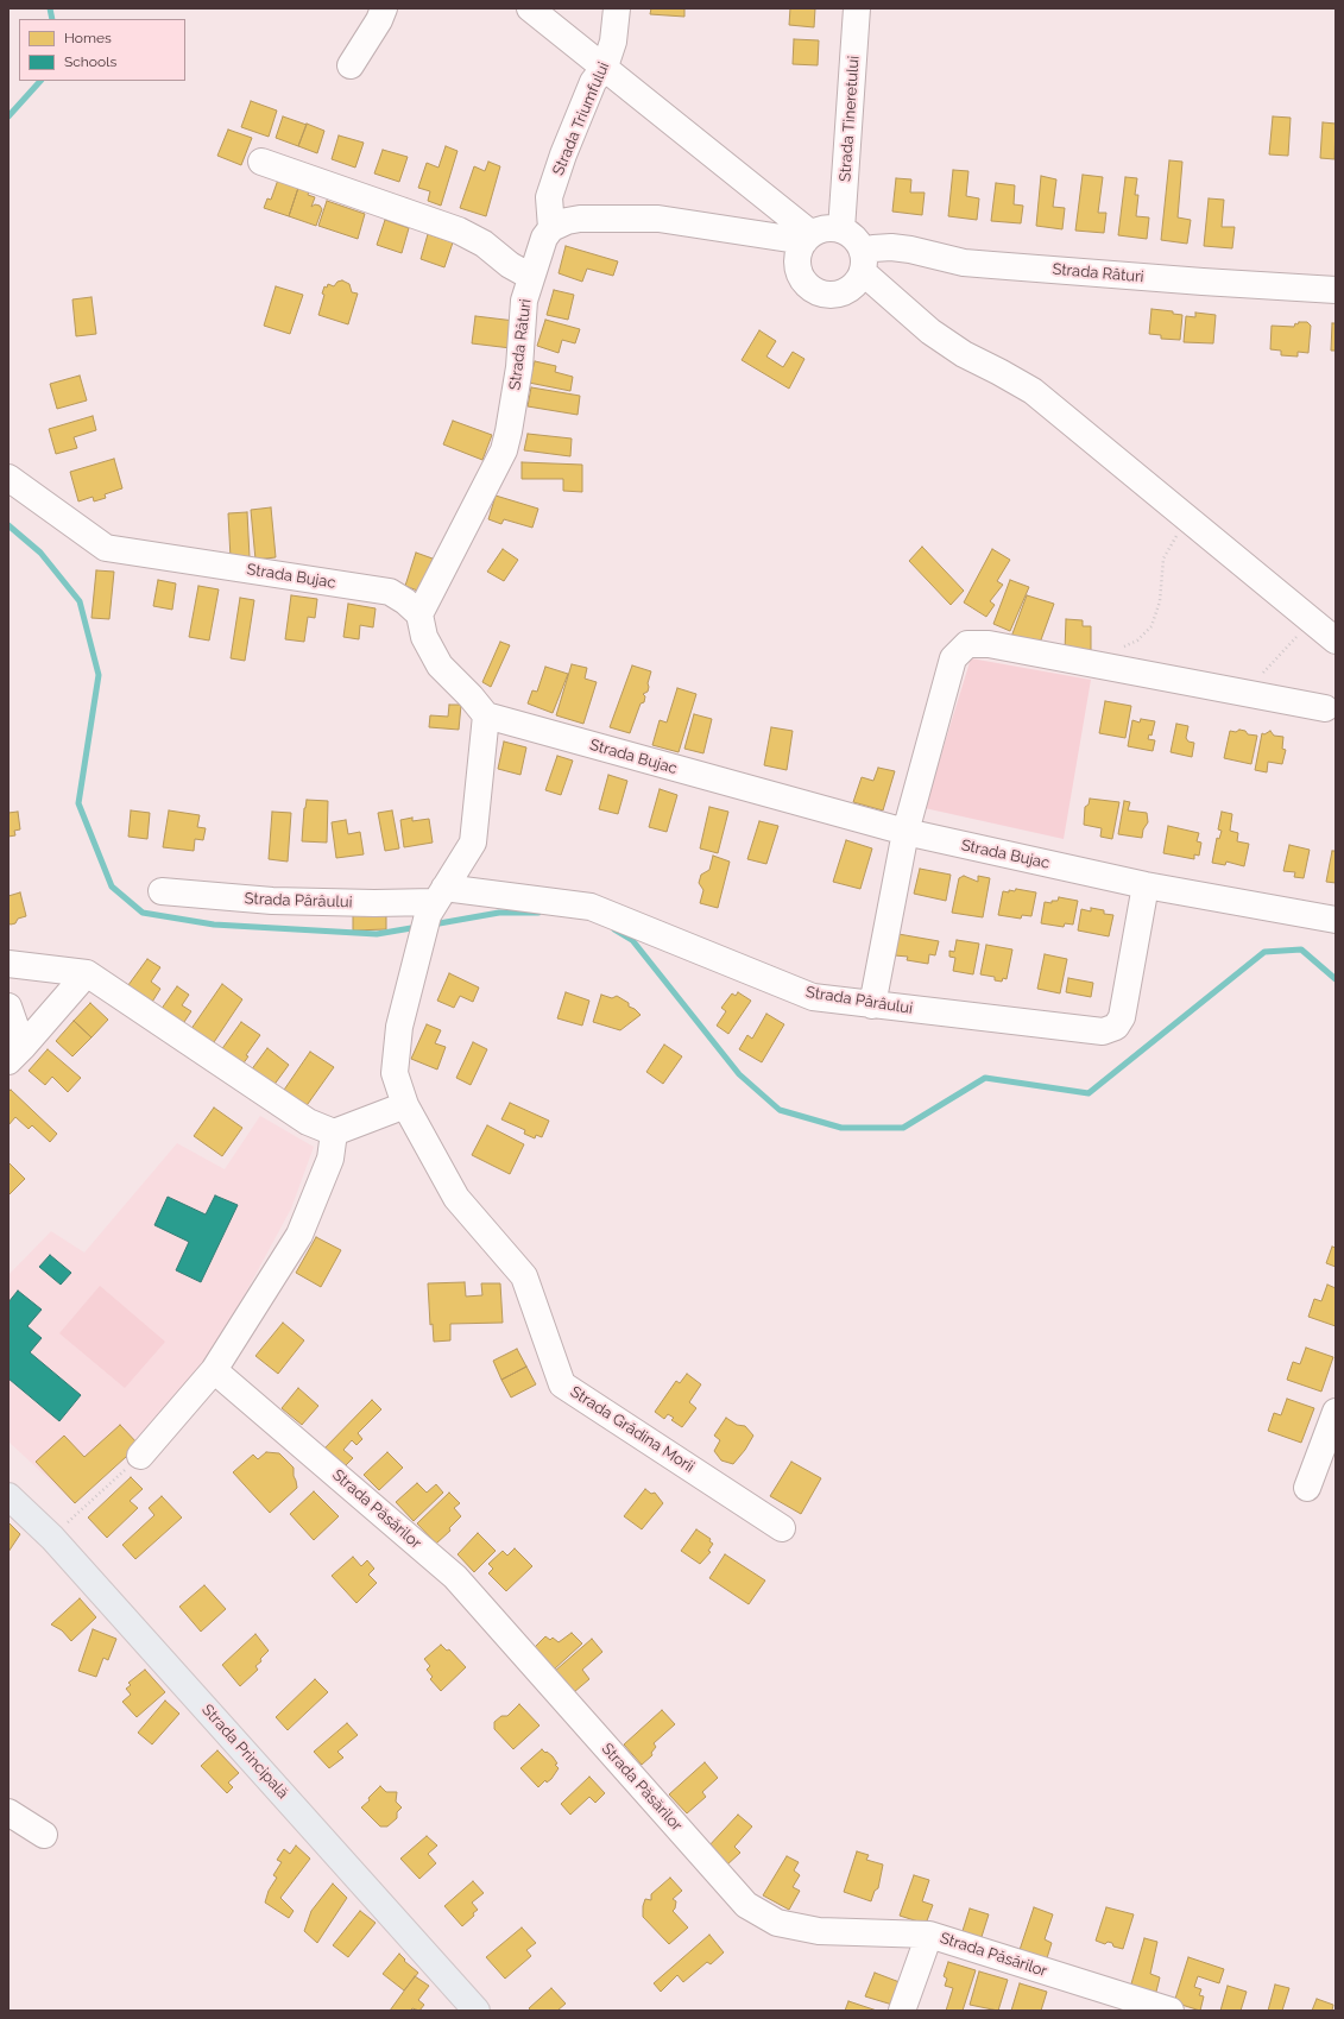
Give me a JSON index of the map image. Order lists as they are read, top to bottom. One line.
{"streets":{"main road":["Strada Principală"],"street":["Strada Triumfului","Strada Tineretului","Strada Râturi","Strada Bujac","Strada Pârâului","Strada Grădina Morii","Strada Păsărilor"]},"crossings":[["Strada Triumfului","Strada Râturi"],["Strada Tineretului","Strada Râturi"],["Strada Râturi","Strada Bujac"],["Strada Bujac","Strada Pârâului"],["Strada Bujac","Strada Grădina Morii"],["Strada Pârâului","Strada Grădina Morii"]],"legend":["Homes","Schools"]}
